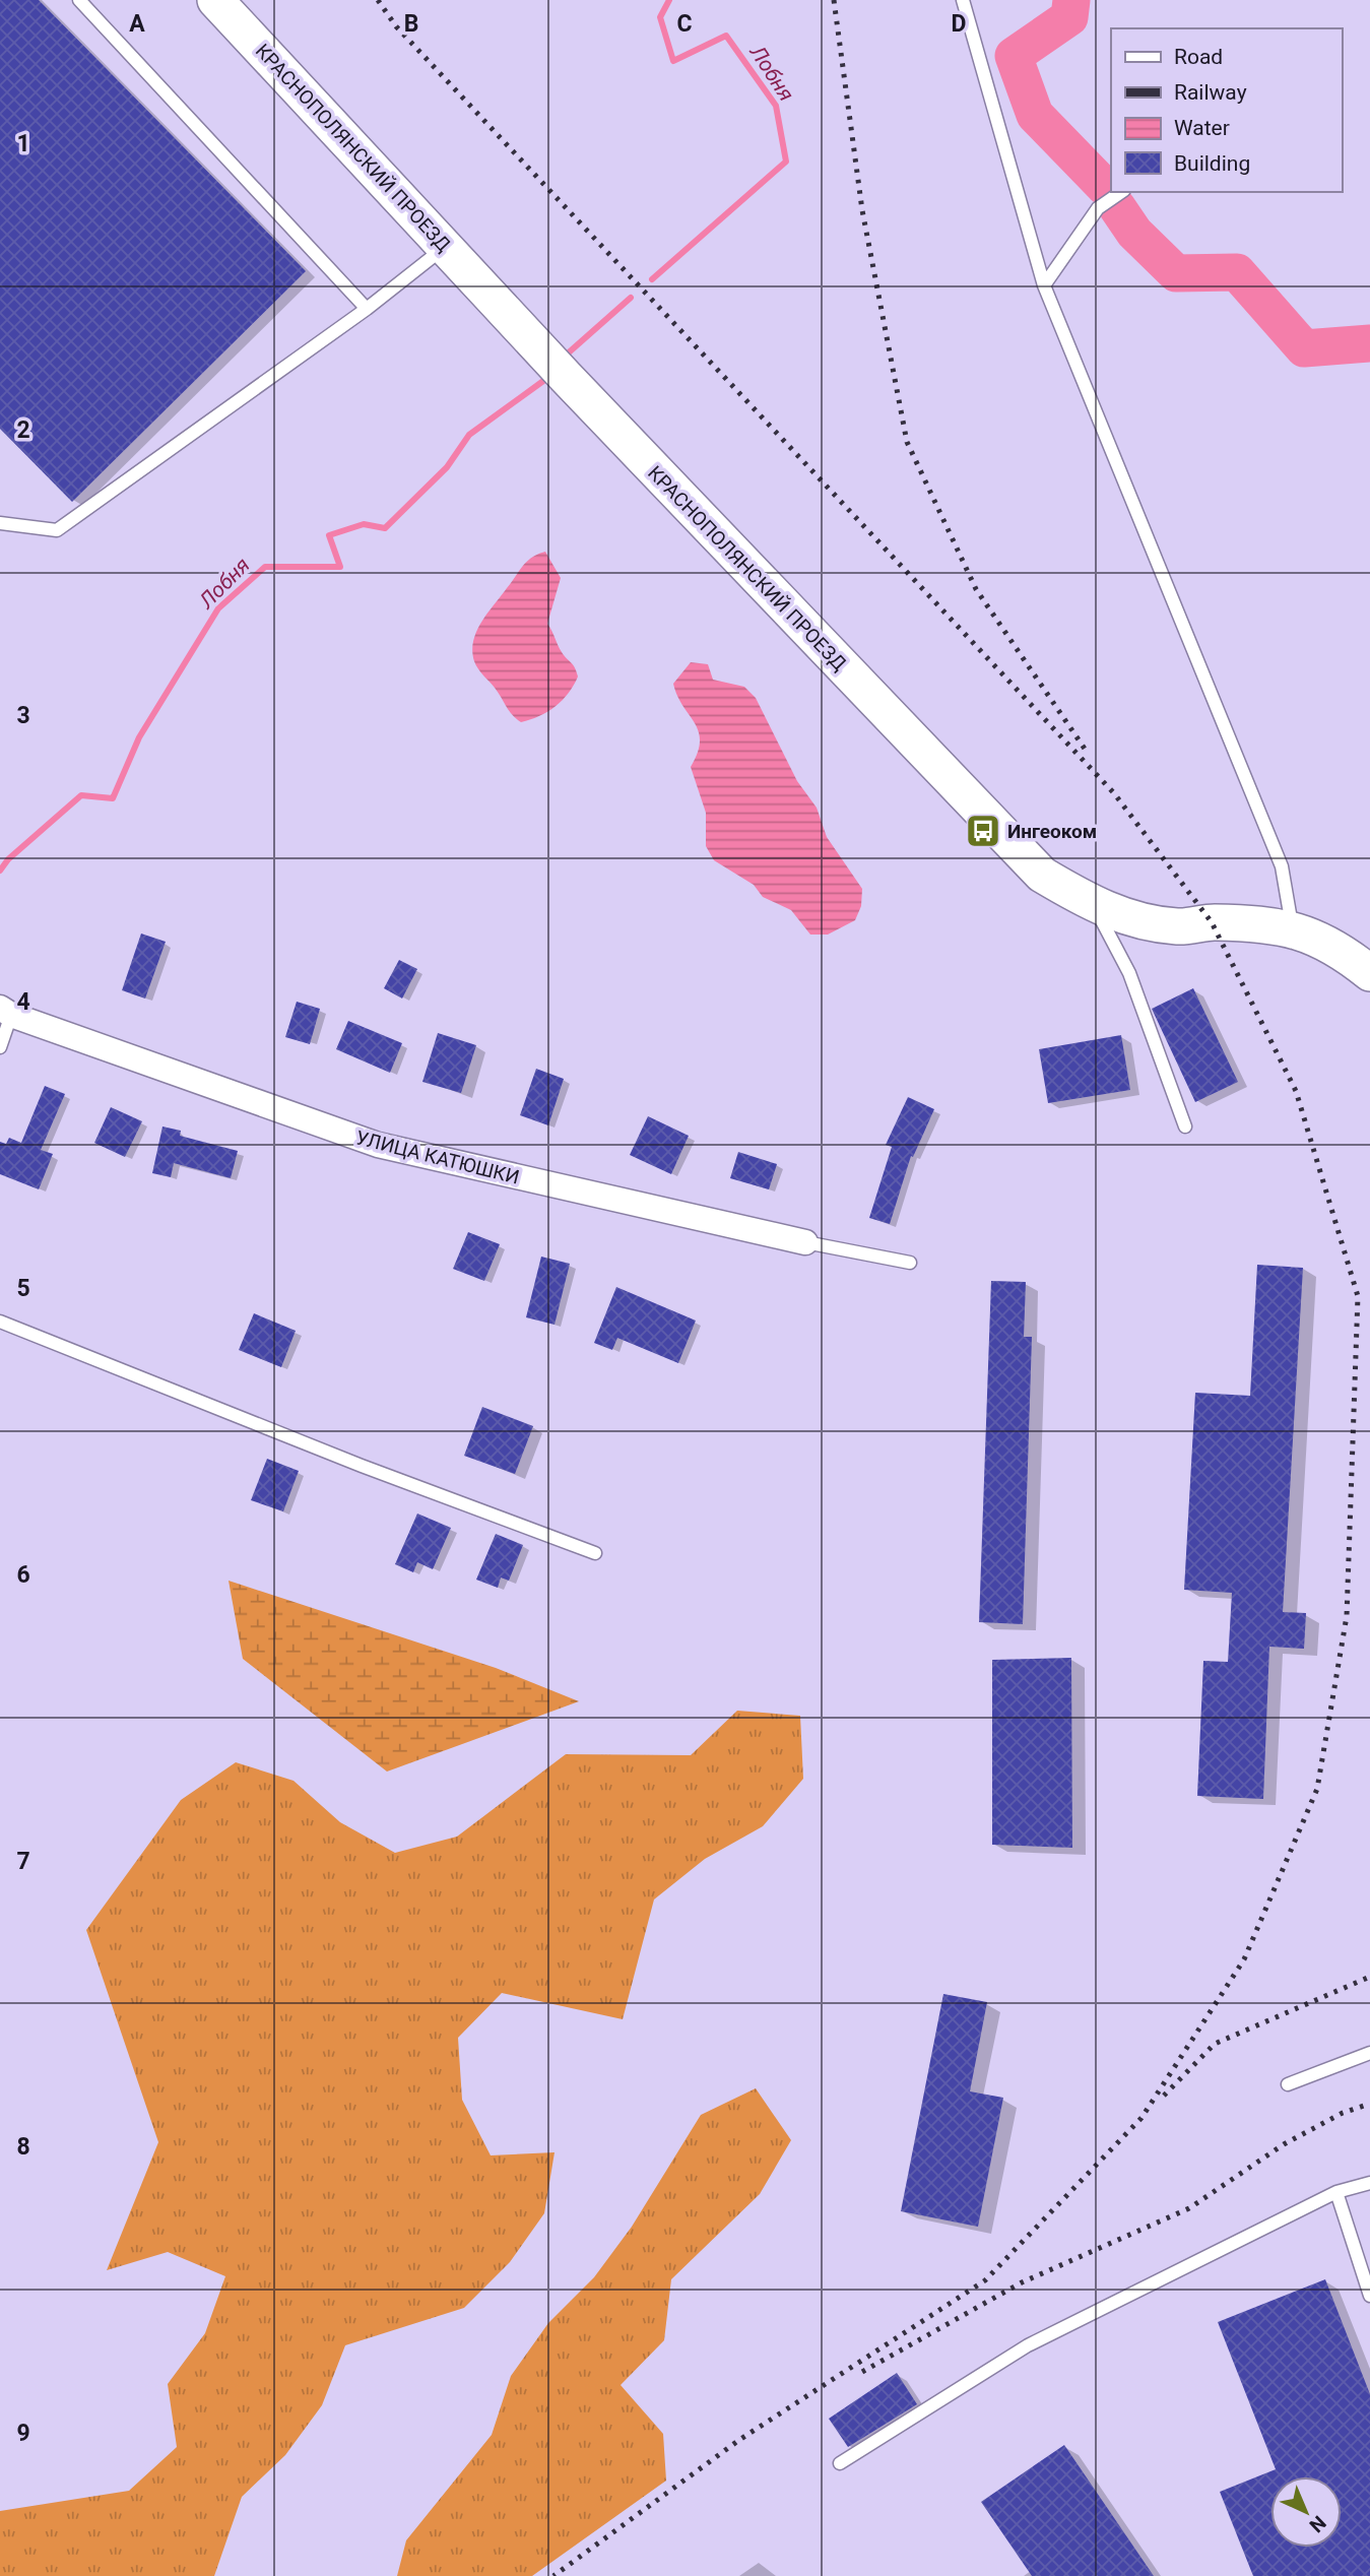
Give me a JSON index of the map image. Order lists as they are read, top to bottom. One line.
{"streets":{"main road":["КРАСНОПОЛЯНСКИЙ ПРОЕЗД"],"street":["УЛИЦА КАТЮШКИ"]},"water":["Лобня"],"places":{"bus stop":["Ингеоком"]},"legend":["Road","Railway","Water","Building"],"north":"bottom right","grid":{"columns":["A","B","C","D"],"rows":["1","2","3","4","5","6","7","8","9"]}}
